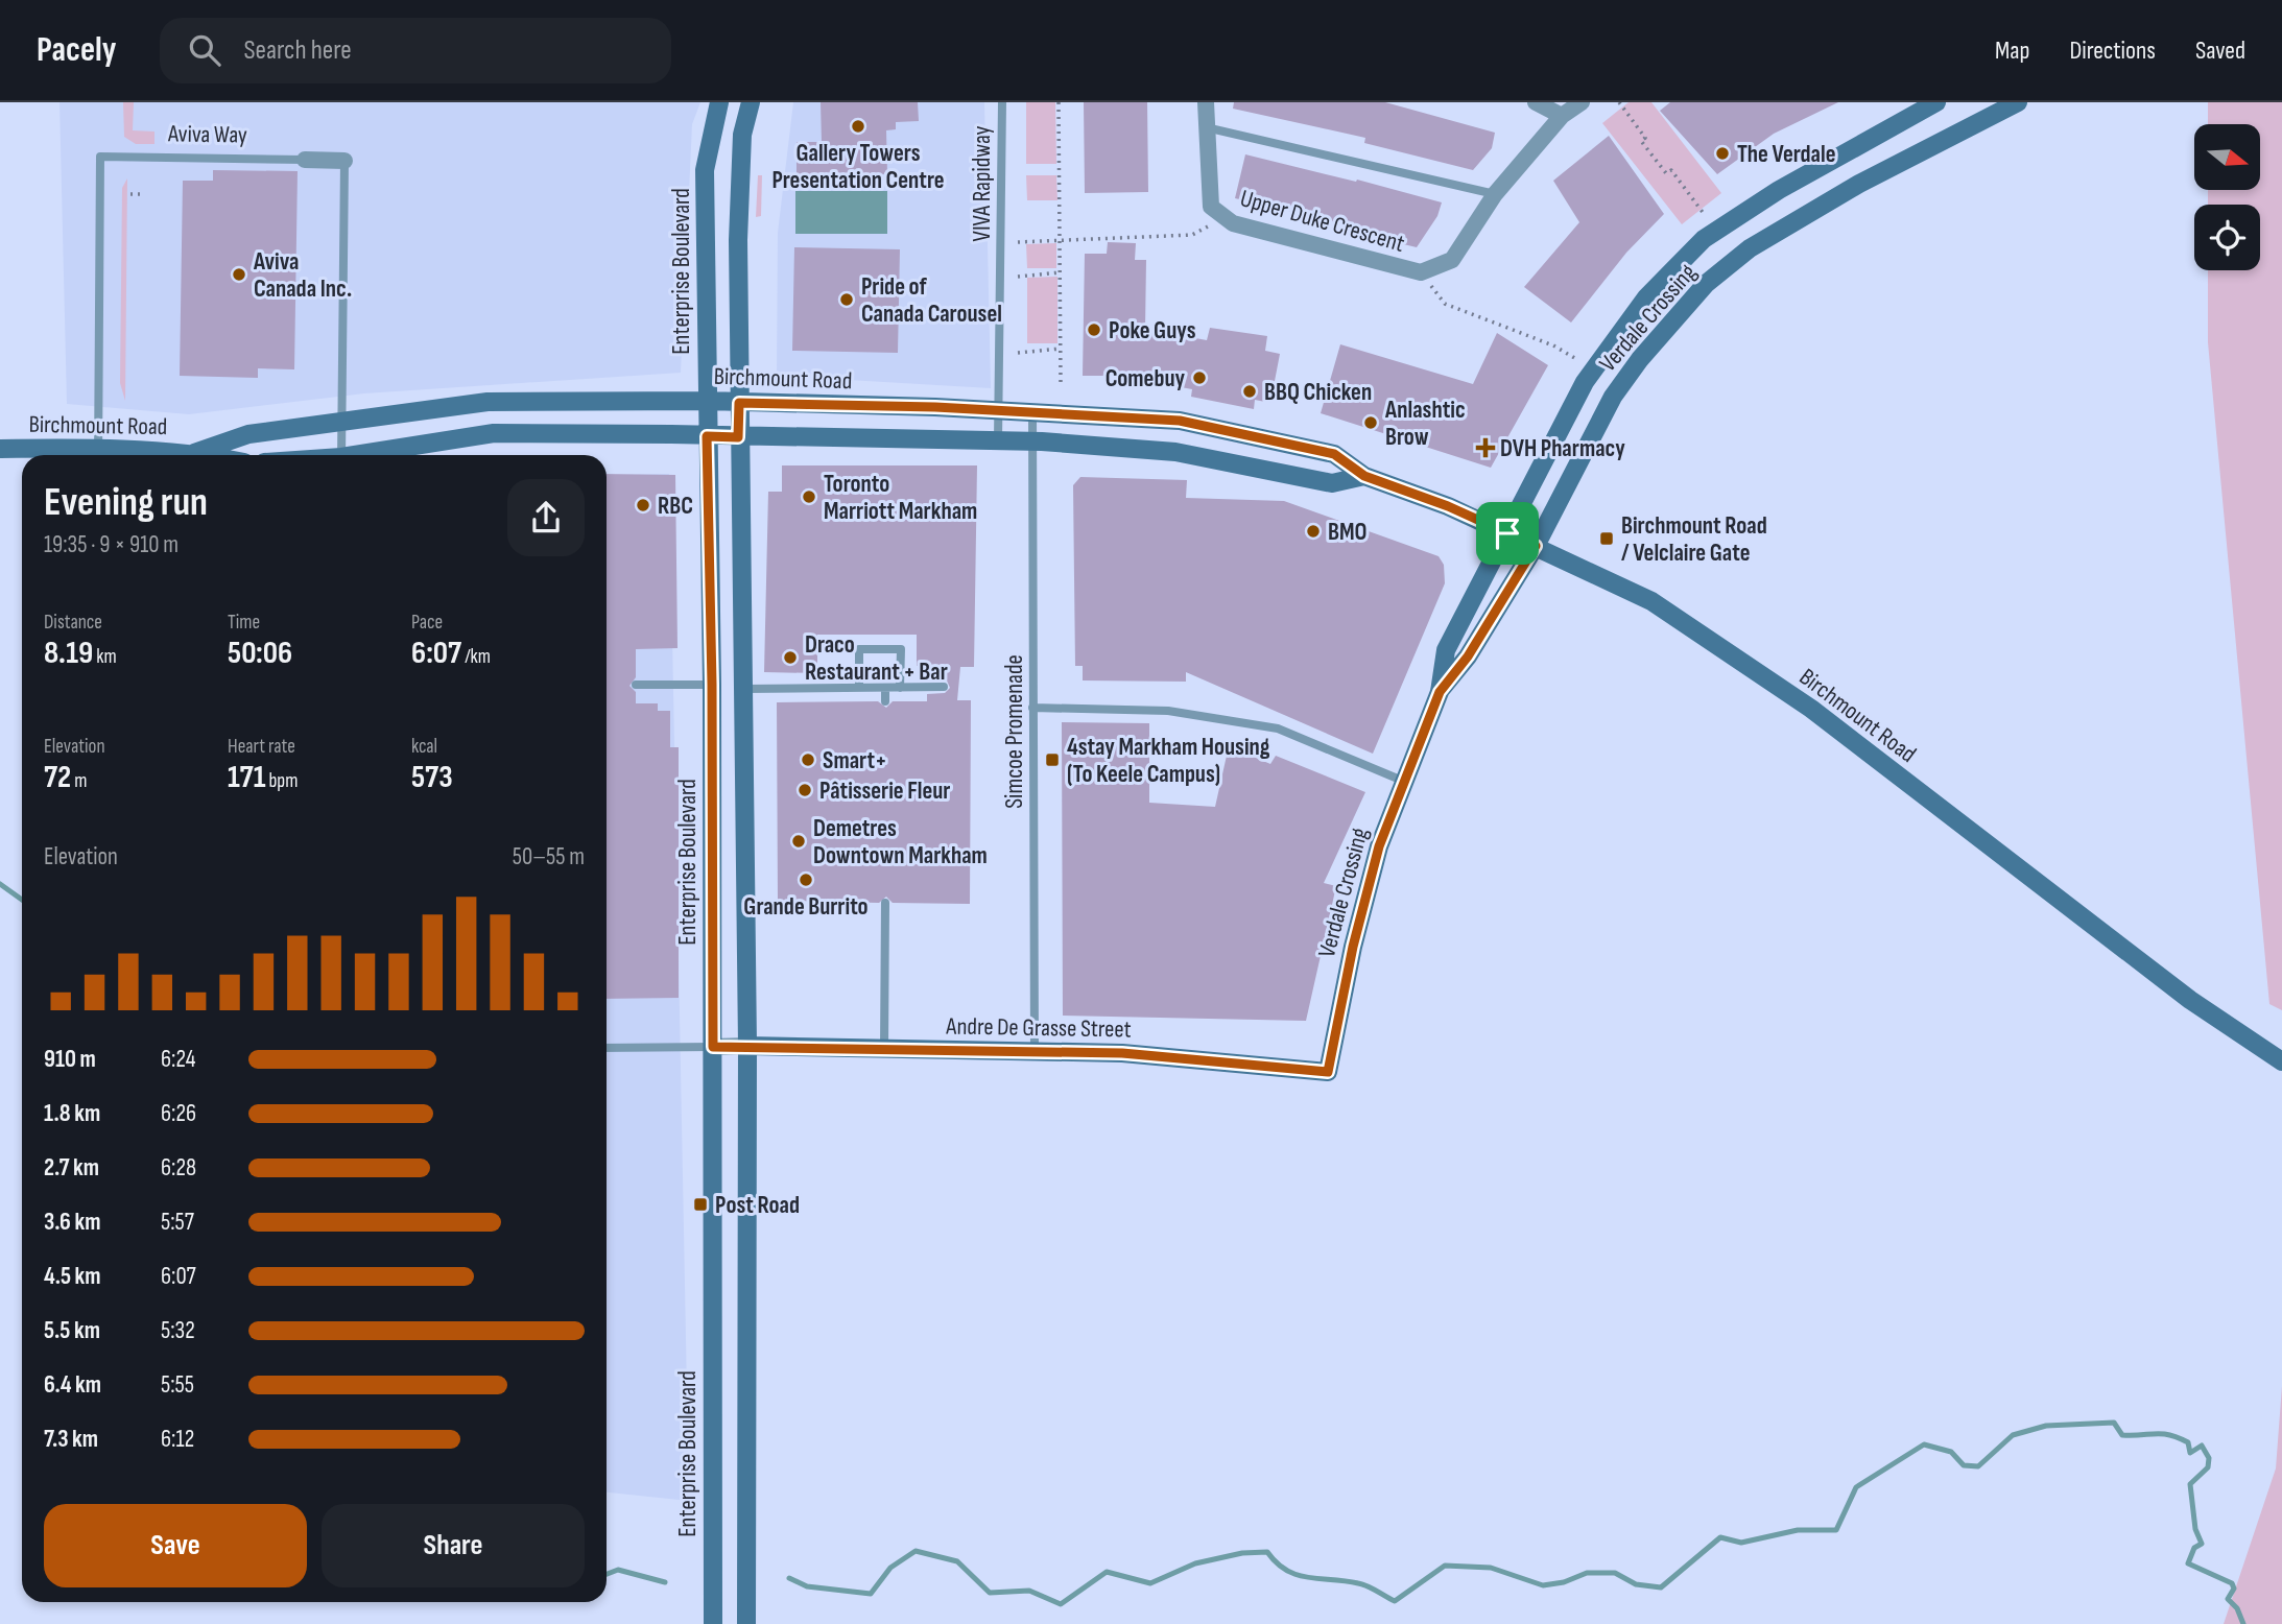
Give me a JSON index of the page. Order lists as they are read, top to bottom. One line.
{"streets":{"main road":["Enterprise Boulevard","Verdale Crossing","Birchmount Road","Andre De Grasse Street"],"street":["Aviva Way","Upper Duke Crescent"],"lane":["VIVA Rapidway","Simcoe Promenade"]},"crossings":[["Aviva Way","Birchmount Road"],["VIVA Rapidway","Birchmount Road"],["Enterprise Boulevard","Birchmount Road"],["Verdale Crossing","Birchmount Road"],["Verdale Crossing","Andre De Grasse Street"],["Birchmount Road","Simcoe Promenade"],["Simcoe Promenade","Andre De Grasse Street"]],"places":{"other":["Gallery Towers Presentation Centre","The Verdale","Aviva Canada Inc.","Pride of Canada Carousel","Poke Guys","Comebuy","BBQ Chicken","Anlashtic Brow","Toronto Marriott Markham","RBC","BMO","Draco Restaurant + Bar","Smart+","Pâtisserie Fleur","Demetres Downtown Markham","Grande Burrito"],"health":["DVH Pharmacy"],"transit":["Birchmount Road / Velclaire Gate","4stay Markham Housing (To Keele Campus)","Post Road"]},"north":"right","page":{"header":"Pacely","search":"Search here","nav":["Map","Directions","Saved"],"heading":["Evening run","19:35 · 9 × 910 m"],"stats":[["Distance","8.19 km"],["Time","50:06"],["Pace","6:07 /km"],["Elevation","72 m"],["Heart rate","171 bpm"],["kcal","573"]],"chart":["Elevation","50–55 m"],"list":[{"name":"910 m","note":"6:24"},{"name":"1.8 km","note":"6:26"},{"name":"2.7 km","note":"6:28"},{"name":"3.6 km","note":"5:57"},{"name":"4.5 km","note":"6:07"},{"name":"5.5 km","note":"5:32"},{"name":"6.4 km","note":"5:55"},{"name":"7.3 km","note":"6:12"}],"buttons":["Save","Share"]}}
